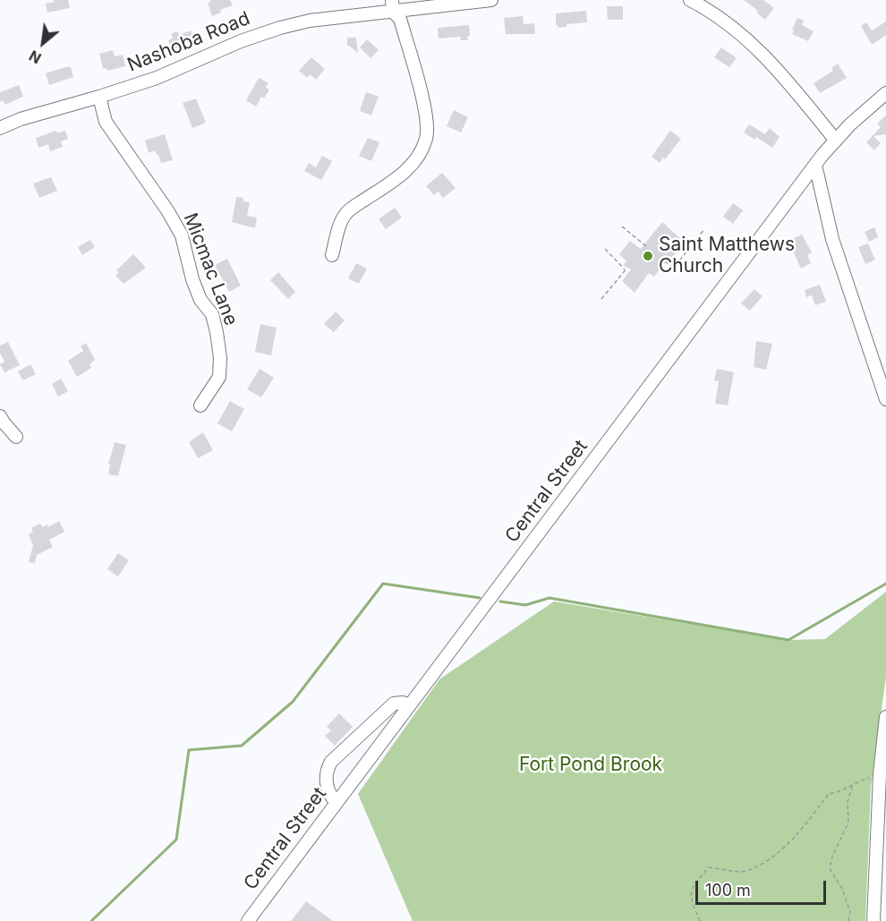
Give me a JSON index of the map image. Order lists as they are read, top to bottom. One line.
{"streets":{"street":["Nashoba Road","Micmac Lane","Central Street"]},"crossings":[["Nashoba Road","Micmac Lane"]],"parks":["Fort Pond Brook"],"places":["Saint Matthews Church"],"scale_bar":"100 m","north":"bottom left"}
